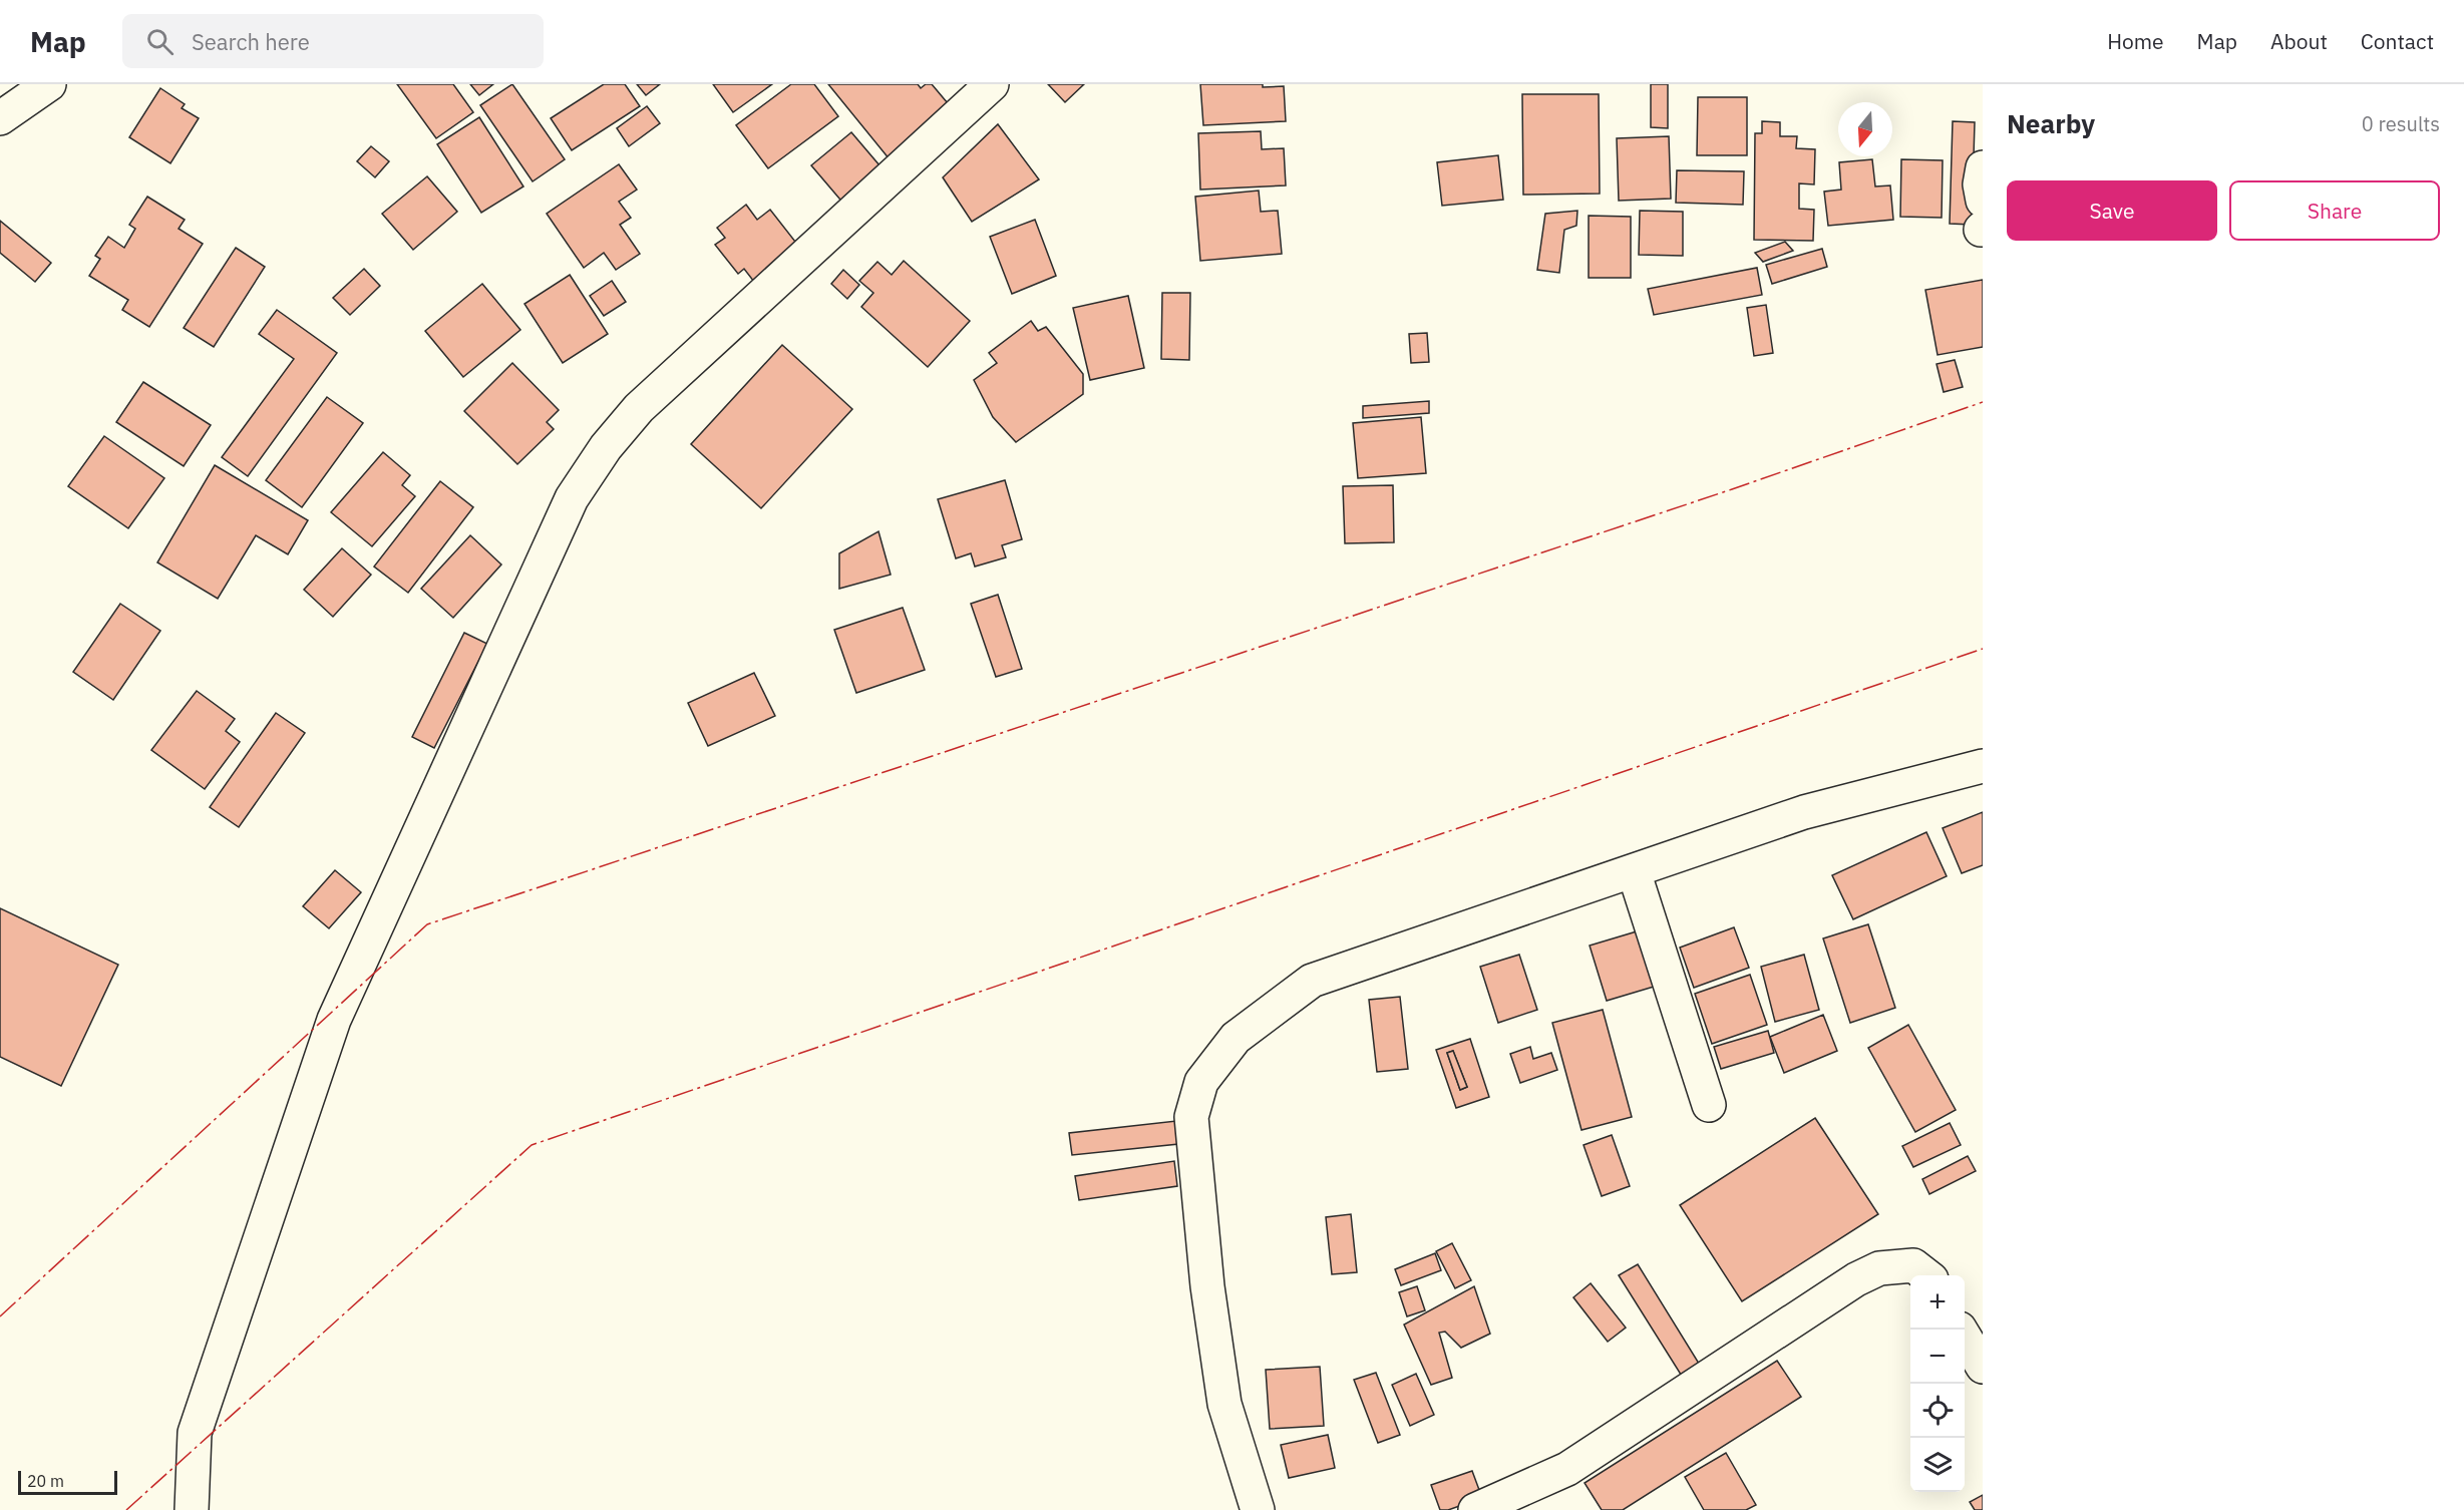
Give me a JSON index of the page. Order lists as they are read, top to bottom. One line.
{"scale_bar":"20 m","north":"bottom","page":{"header":"Map","search":"Search here","nav":["Home","Map","About","Contact"],"heading":["Nearby","0 results"],"buttons":["Save","Share"],"map_buttons":["+","−"],"scale":"20 m"}}
